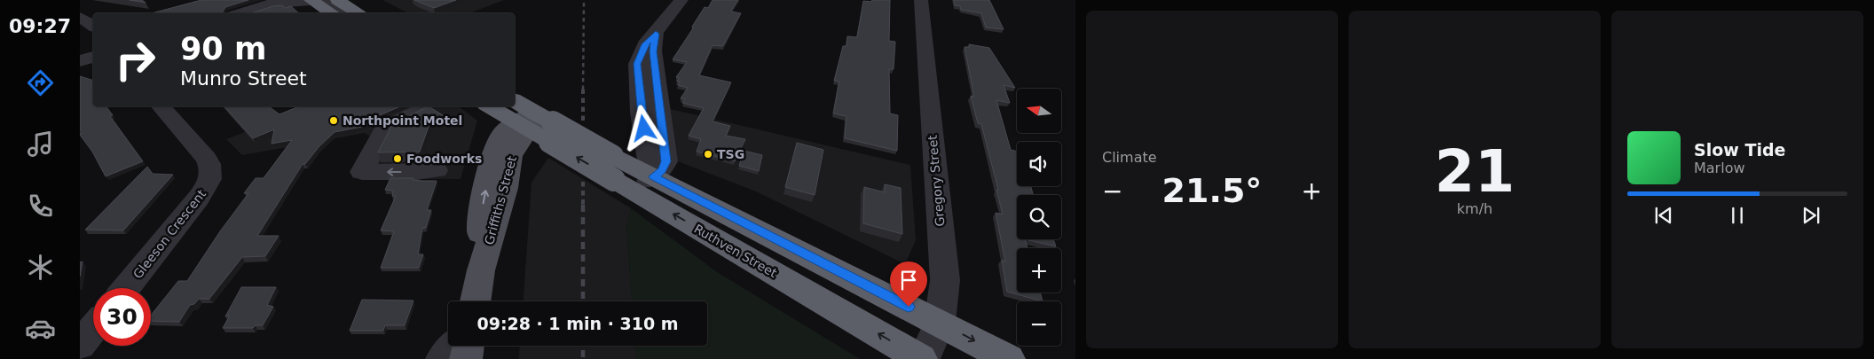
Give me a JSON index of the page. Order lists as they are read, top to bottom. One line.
{"streets":{"highway":["Ruthven Street"],"main road":["Griffiths Street"],"street":["Gregory Street","Gleeson Crescent"]},"crossings":[["Gregory Street","Ruthven Street"],["Griffiths Street","Ruthven Street"]],"places":["Northpoint Motel","TSG","Foodworks"],"north":"left","page":{"tabs":"09:27","tile":["Climate",["21","km/h"]],"turn":["90 m","Munro Street"],"map_buttons":["+","−"],"song":["Slow Tide","Marlow"],"heat":["−","21.5°","+"],"limit":"30","trip":"09:28 · 1 min · 310 m"}}
